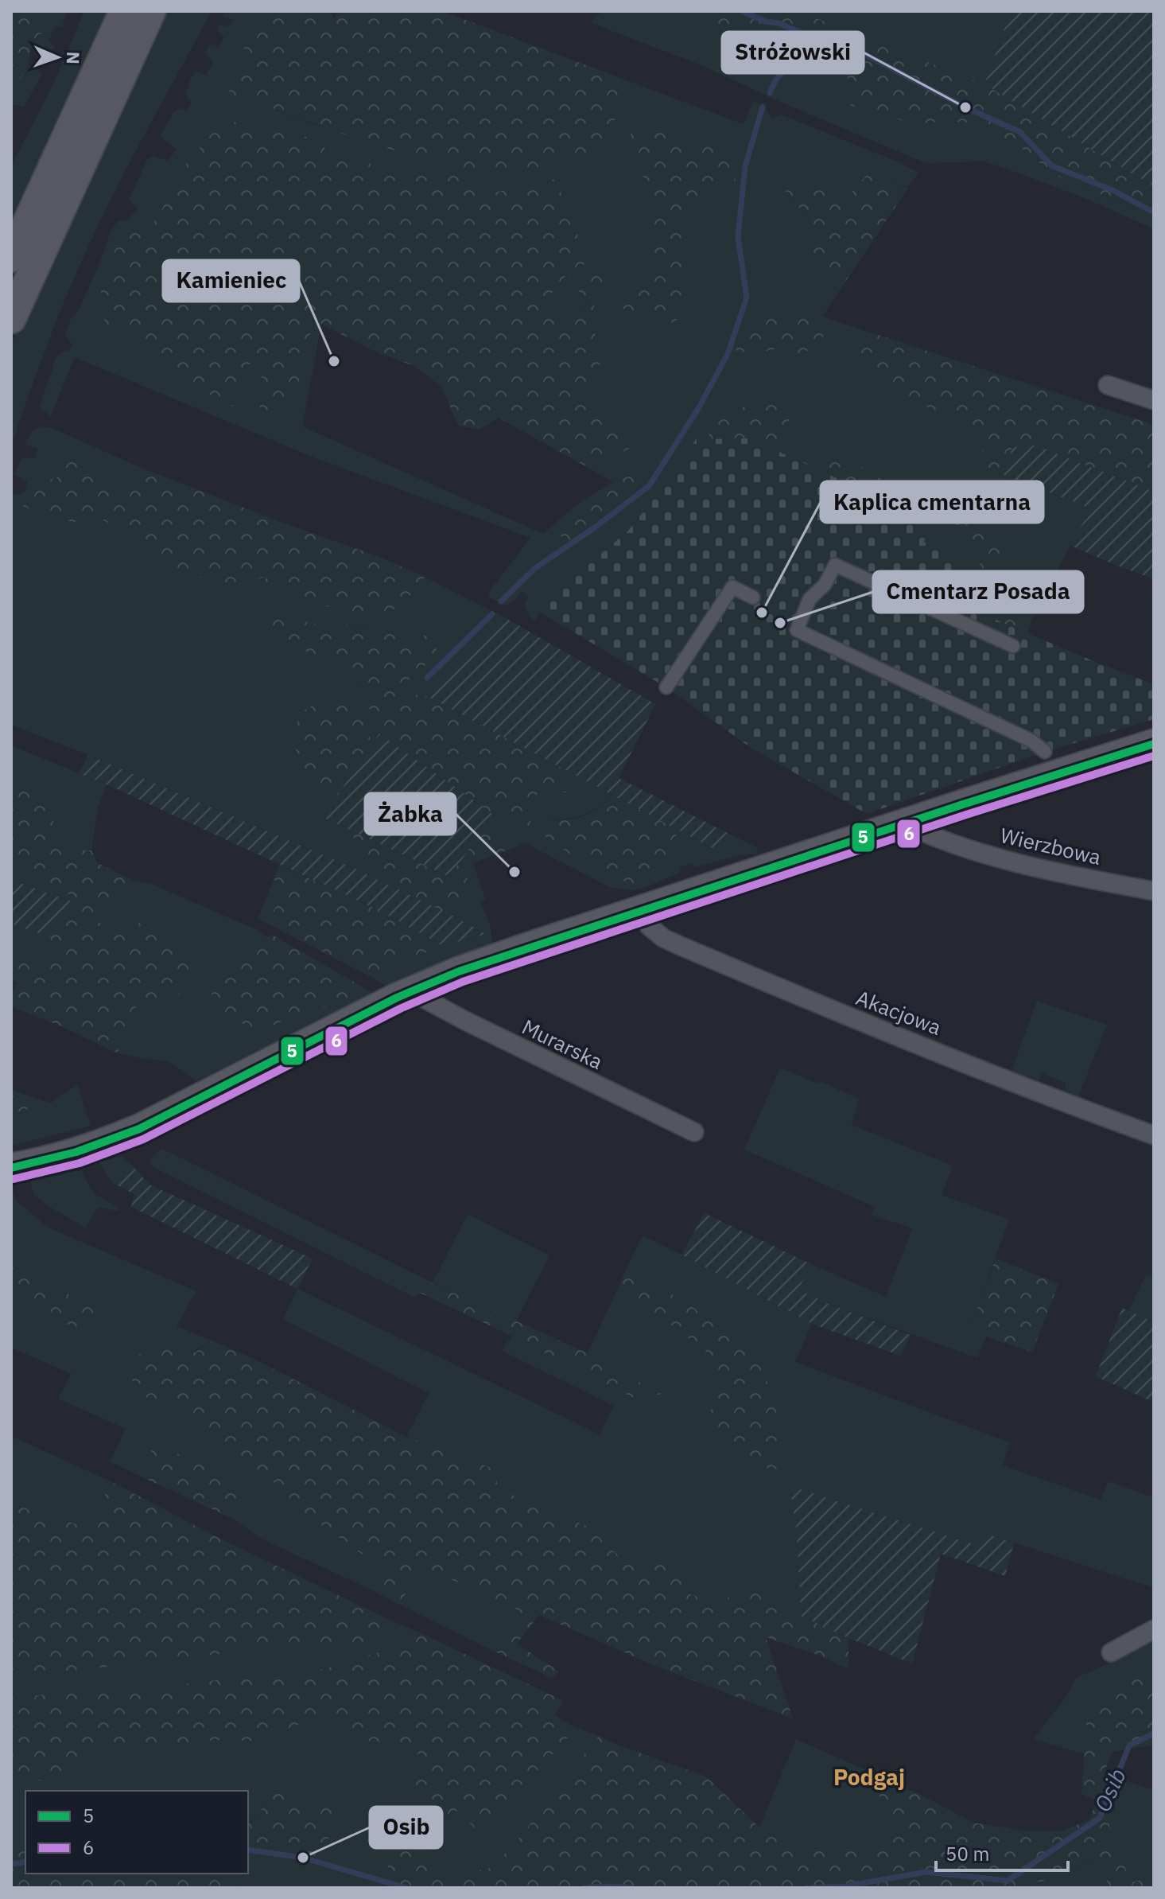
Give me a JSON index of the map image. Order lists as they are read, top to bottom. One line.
{"streets":{"street":["Wierzbowa","Akacjowa","Murarska"]},"districts":["Podgaj"],"water":["Osib"],"places":["Stróżowski","Kamieniec","Kaplica cmentarna","Cmentarz Posada","Żabka","Osib"],"lines":["transit line 5","transit line 6"],"legend":["5","6"],"scale_bar":"50 m","north":"right"}
